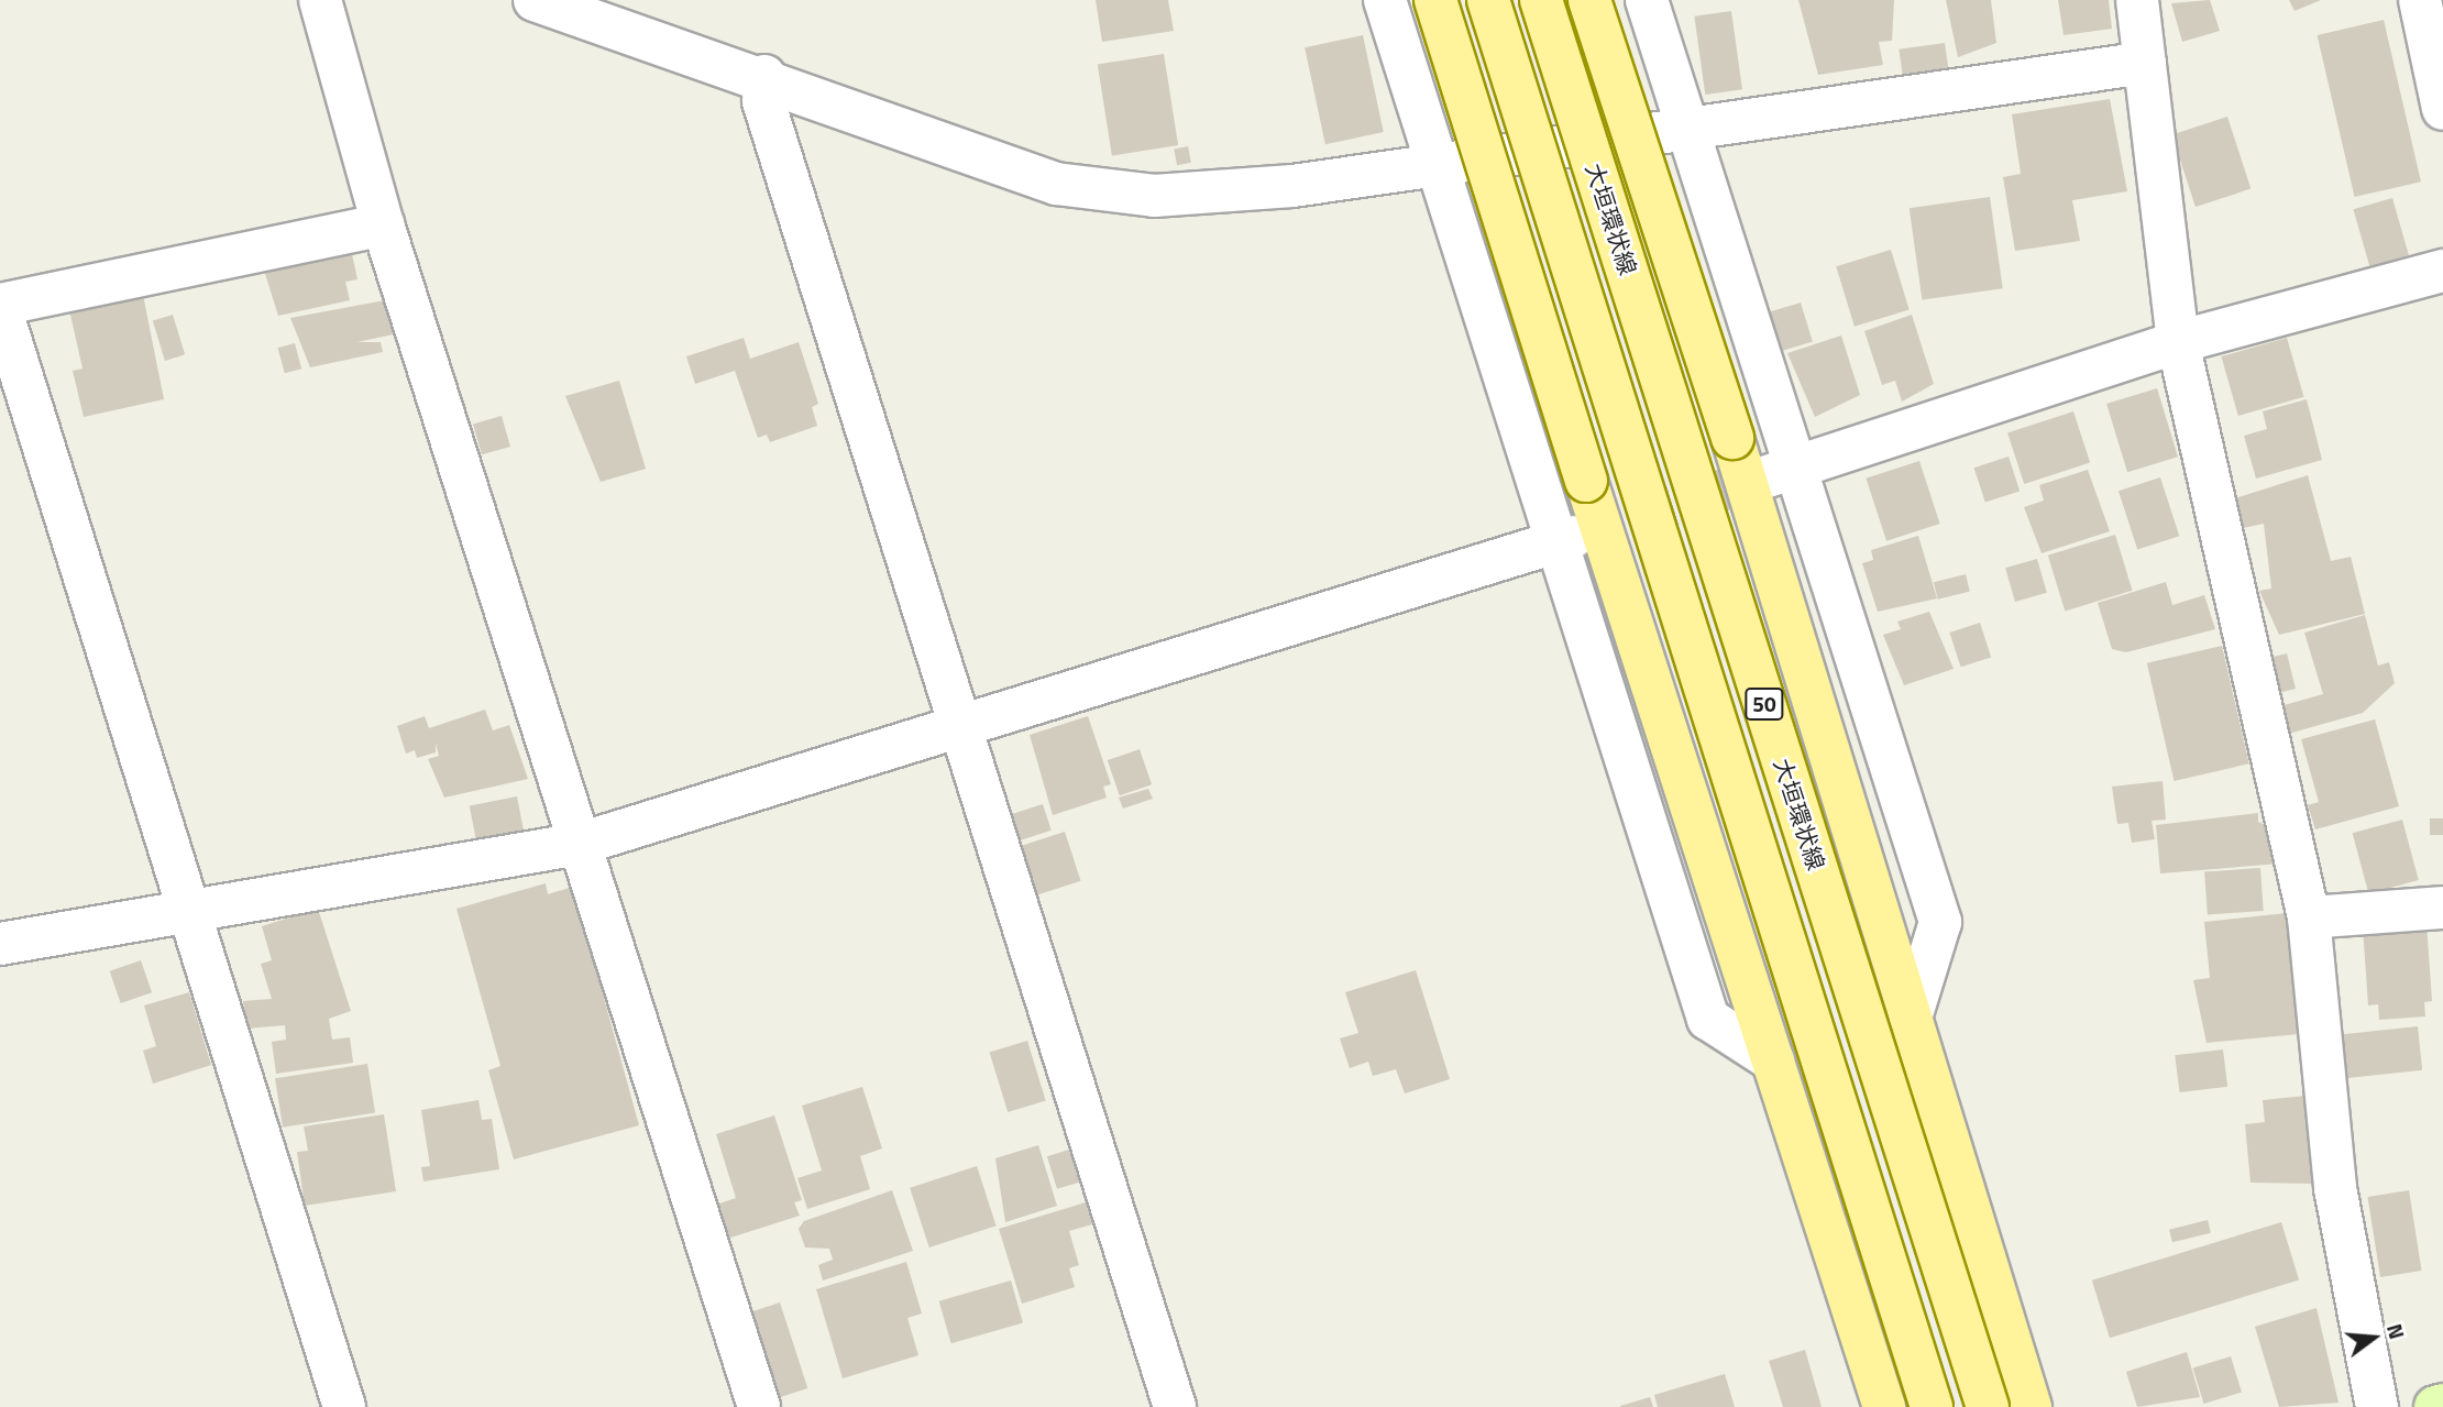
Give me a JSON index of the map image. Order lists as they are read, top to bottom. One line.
{"streets":{"main road":["大垣環状線","50"]},"north":"right"}
